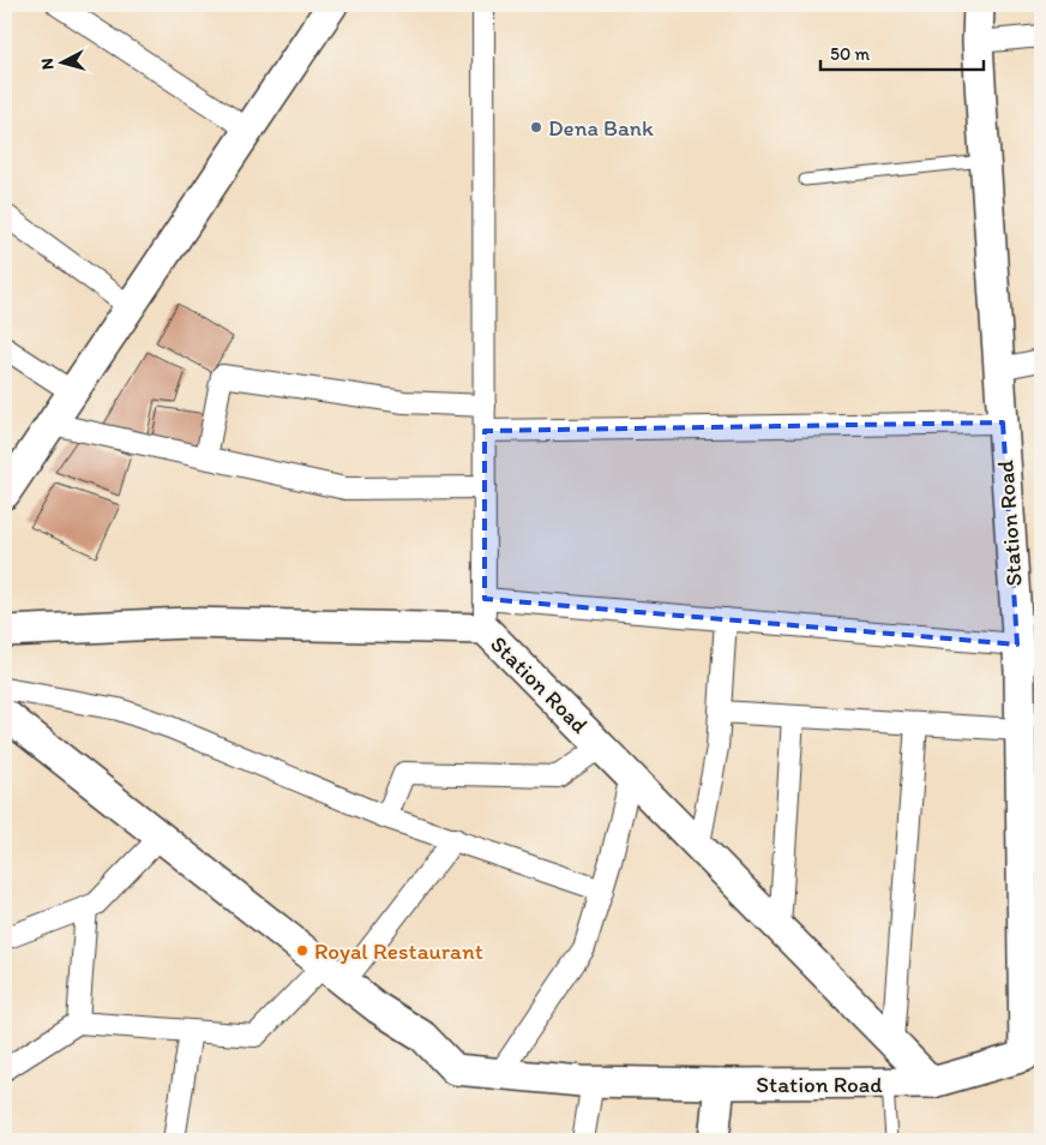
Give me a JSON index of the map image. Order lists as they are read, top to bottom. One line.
{"streets":{"main road":["Station Road"]},"places":["Dena Bank","Royal Restaurant"],"scale_bar":"50 m","north":"left"}
